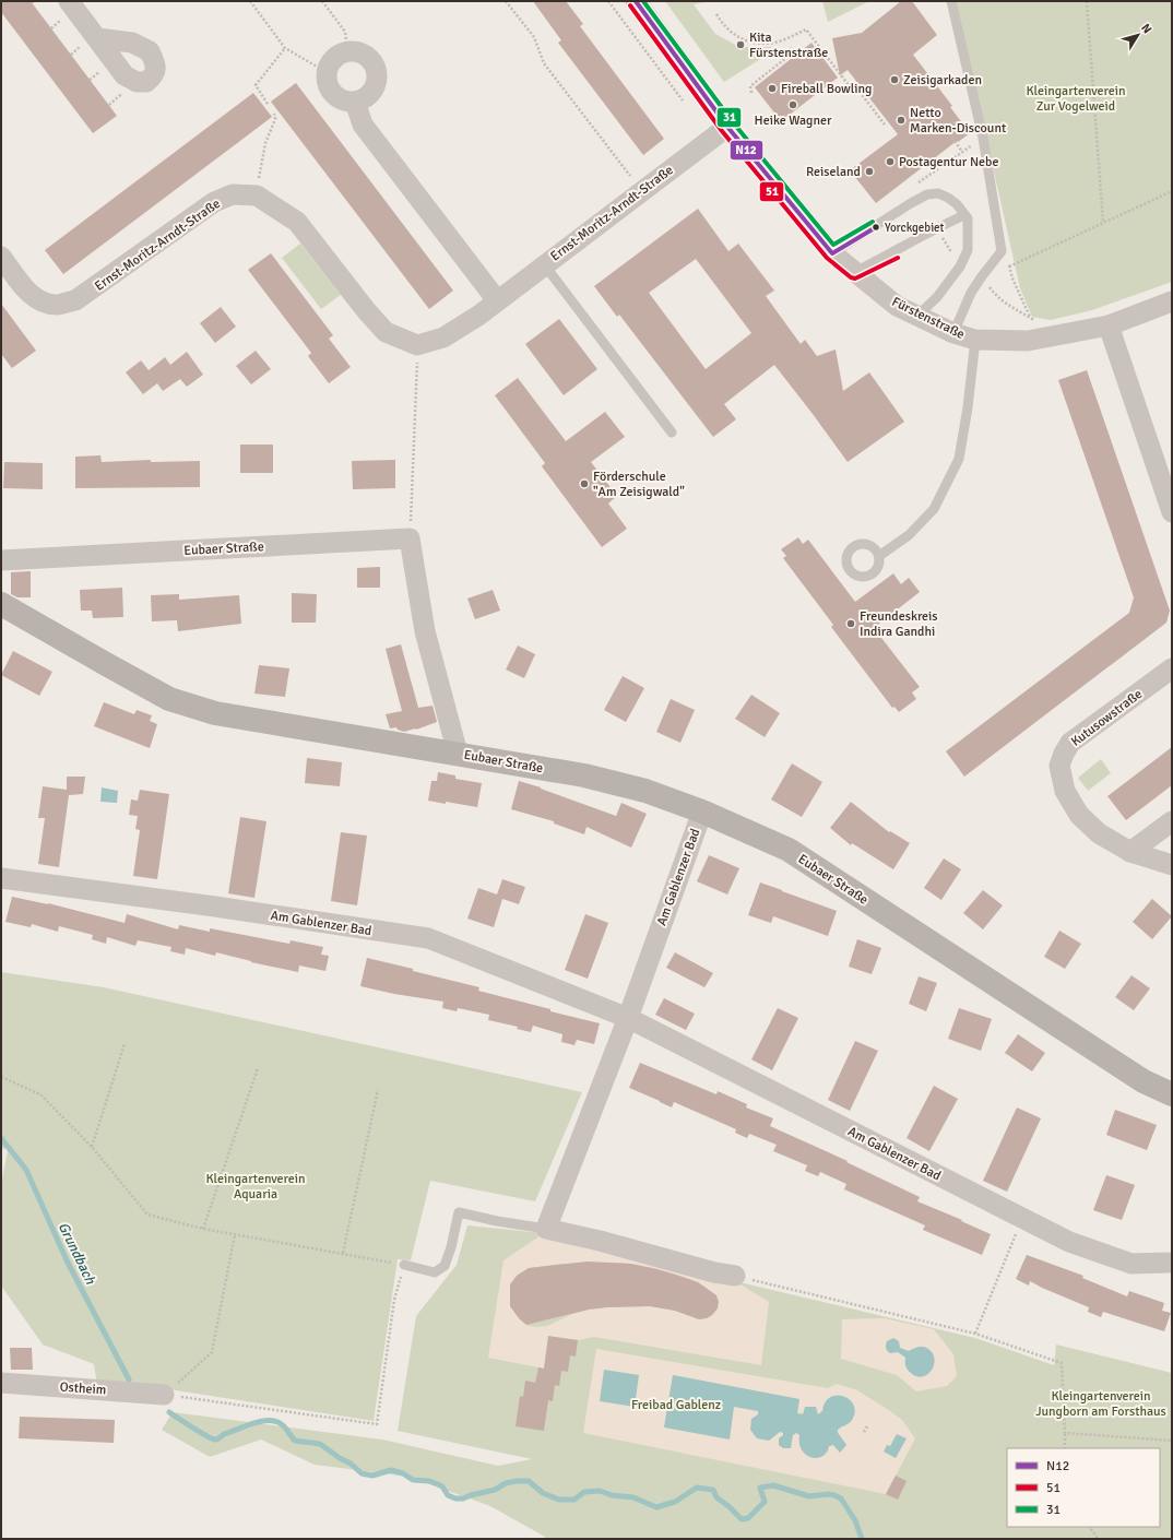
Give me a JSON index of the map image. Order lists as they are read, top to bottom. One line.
{"streets":{"street":["Ernst-Moritz-Arndt-Straße","Fürstenstraße","Eubaer Straße","Kutusowstraße","Am Gablenzer Bad","Ostheim"]},"crossings":[["Ernst-Moritz-Arndt-Straße","Fürstenstraße"],["Eubaer Straße","Am Gablenzer Bad"]],"water":["Grundbach"],"parks":["Kleingartenverein Zur Vogelweid","Kleingartenverein Aquaria","Kleingartenverein Jungborn am Forsthaus","Freibad Gablenz"],"places":["Kita Fürstenstraße","Zeisigarkaden","Fireball Bowling","Heike Wagner","Netto Marken-Discount","Postagentur Nebe","Reiseland","Yorckgebiet","Förderschule \"Am Zeisigwald\"","Freundeskreis Indira Gandhi"],"lines":["transit line N12","transit line 31","transit line 51"],"legend":["N12","51","31"],"north":"top right"}
